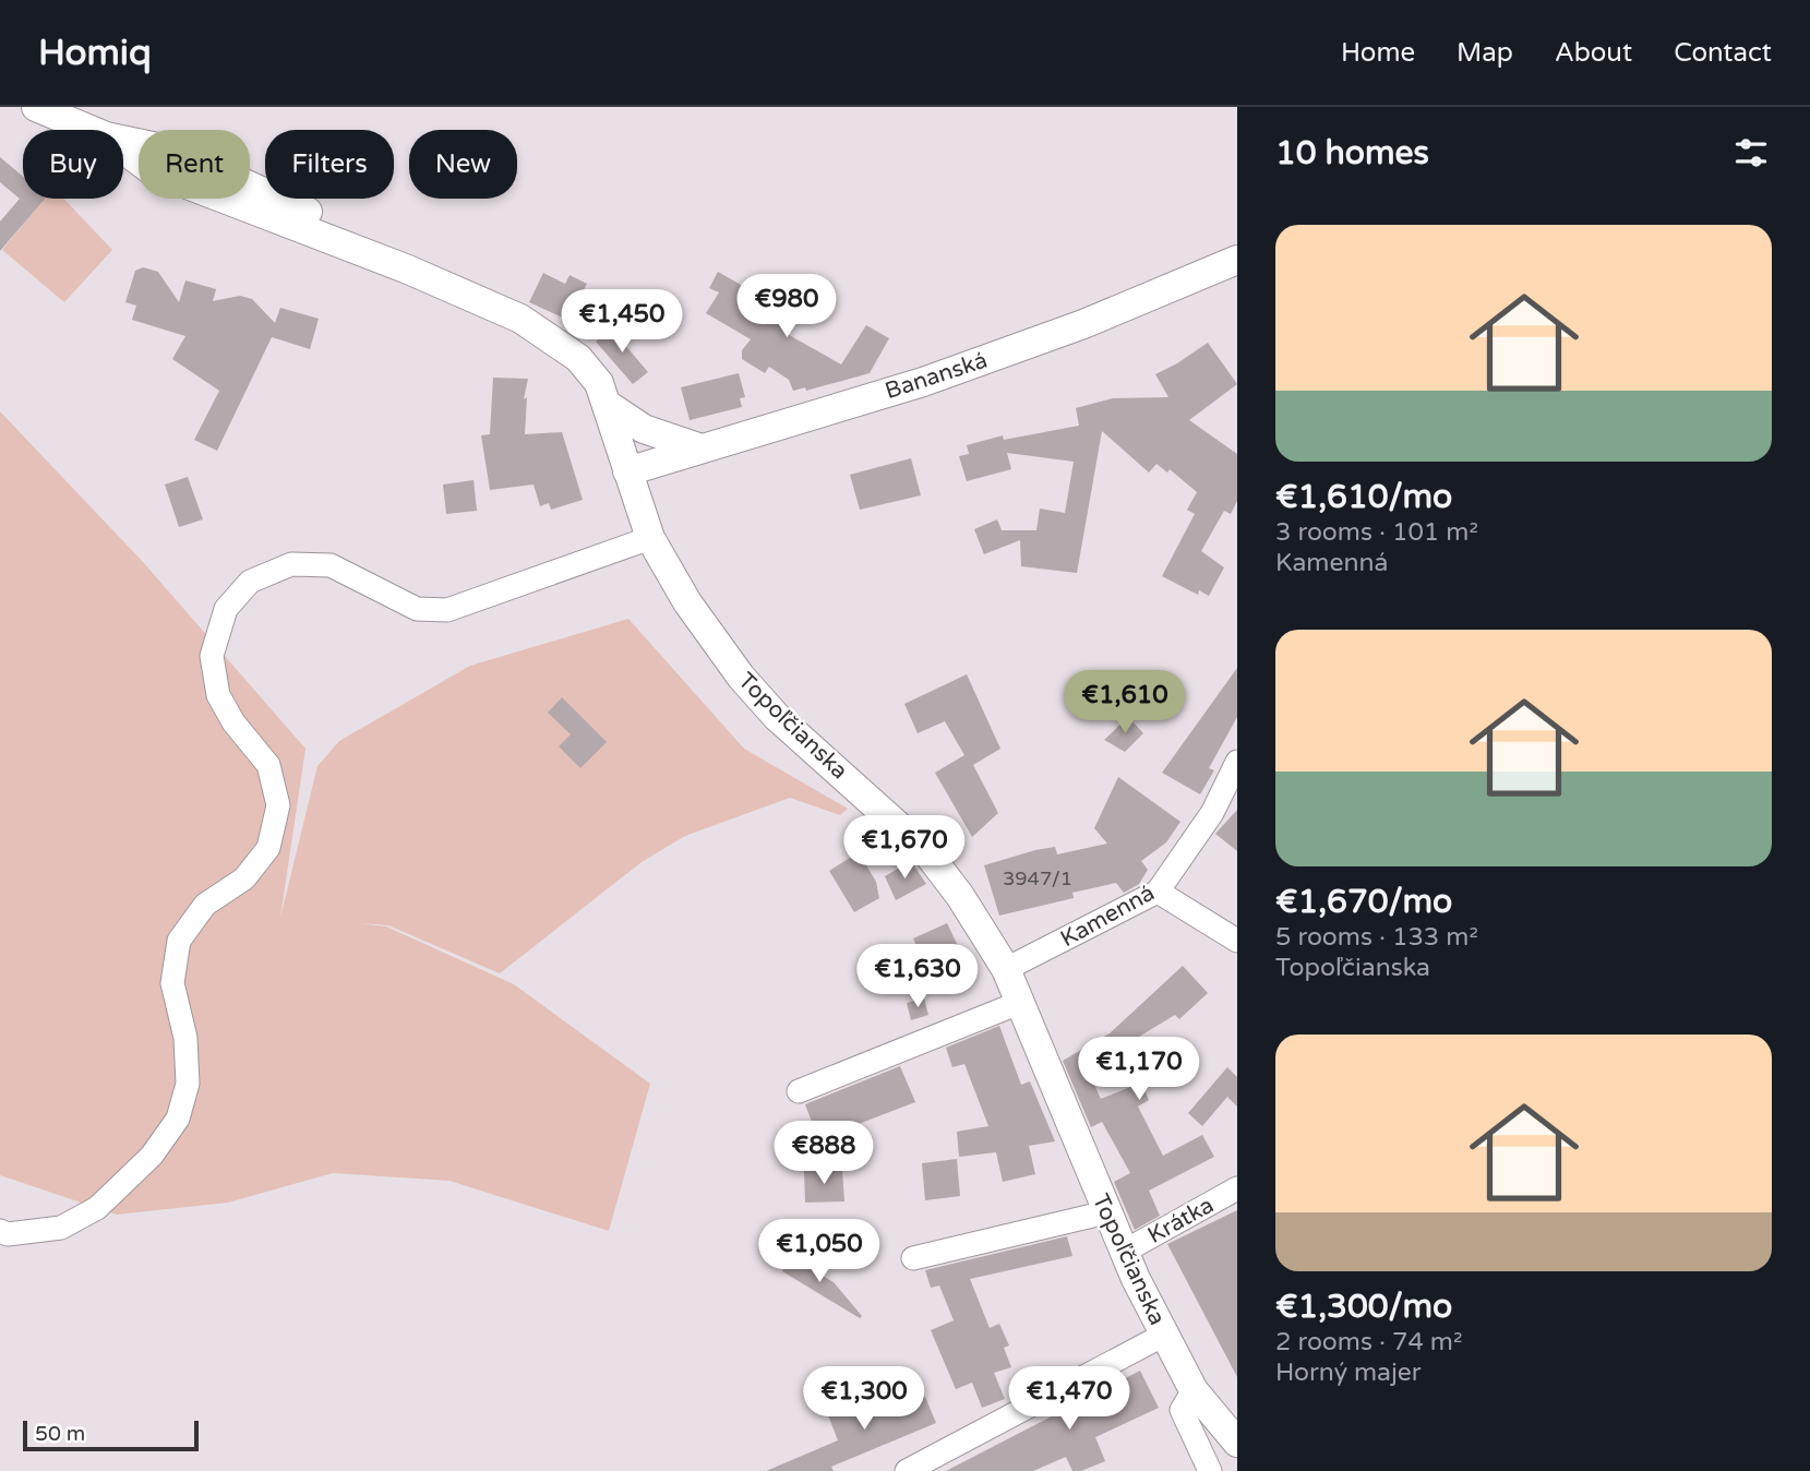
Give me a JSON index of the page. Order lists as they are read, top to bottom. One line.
{"streets":{"main road":["Bananská","Topoľčianska"],"street":["Kamenná","Krátka"]},"crossings":[["Bananská","Topoľčianska"],["Topoľčianska","Kamenná"],["Topoľčianska","Krátka"]],"house_numbers":["3947/1"],"scale_bar":"50 m","page":{"header":"Homiq","nav":["Home","Map","About","Contact"],"heading":"10 homes","chip":["Buy","Rent","Filters","New"],"list":[{"name":"€1,610/mo","note":"3 rooms · 101 m² · Kamenná"},{"name":"€1,670/mo","note":"5 rooms · 133 m² · Topoľčianska"},{"name":"€1,300/mo","note":"2 rooms · 74 m² · Horný majer"}],"price":["€980","€1,450","€1,610","€1,670","€1,630","€1,170","€888","€1,050","€1,300","€1,470"],"scale":"50 m"}}
